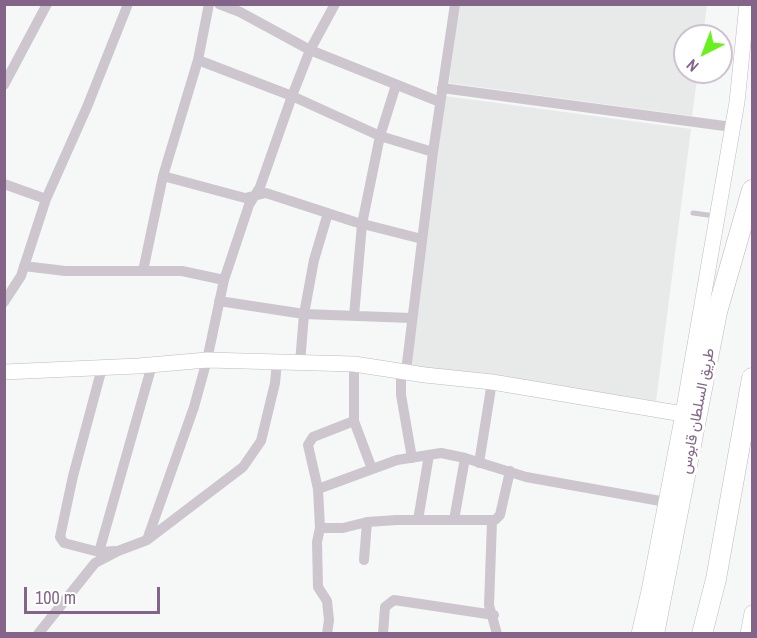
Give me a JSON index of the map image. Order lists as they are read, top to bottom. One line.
{"streets":{"highway":["طريق السلطان قابوس"]},"scale_bar":"100 m","north":"bottom left"}
